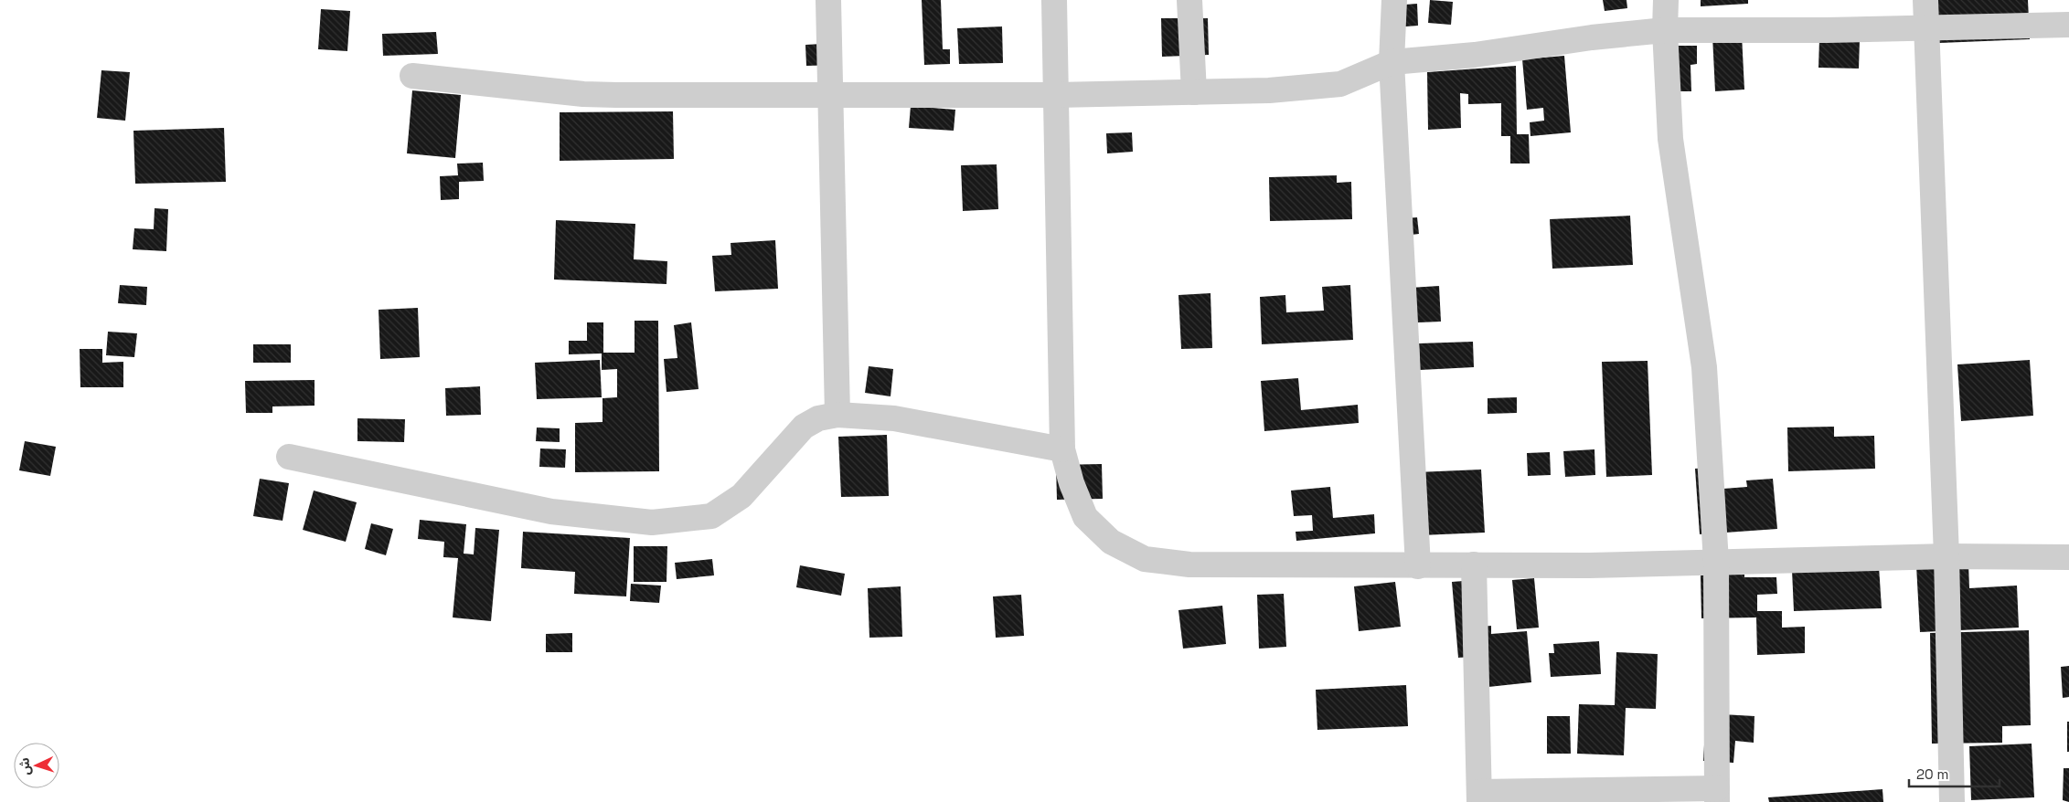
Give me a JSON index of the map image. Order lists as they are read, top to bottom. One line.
{"scale_bar":"20 m","north":"left"}
